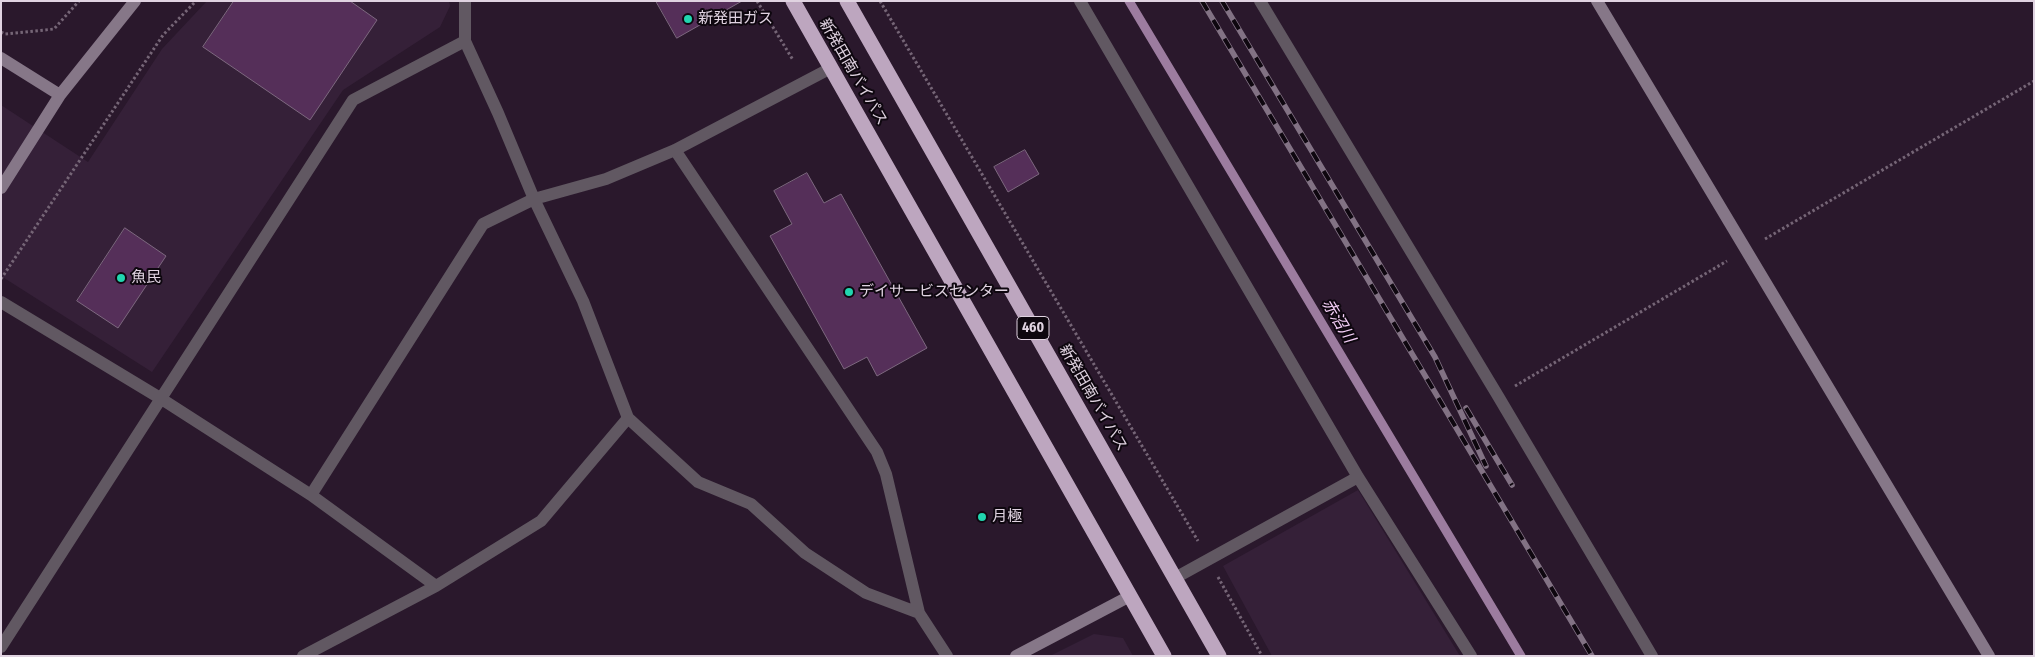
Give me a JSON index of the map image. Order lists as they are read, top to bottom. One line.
{"streets":{"highway":["新発田南バイパス","460"]},"water":["赤沼川"],"places":["新発田ガス","魚民","デイサービスセンター","月極"]}
